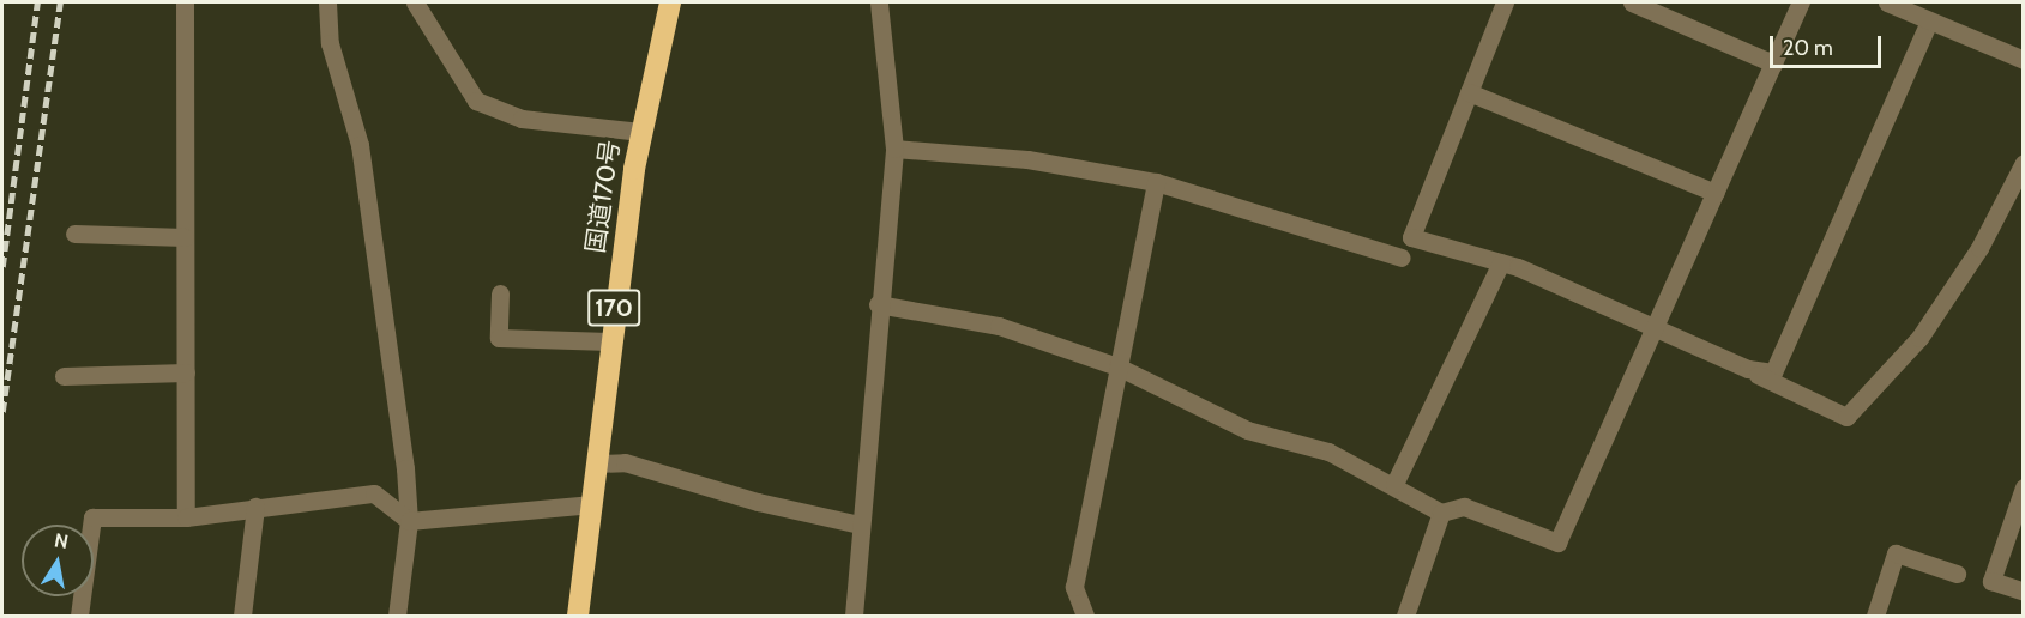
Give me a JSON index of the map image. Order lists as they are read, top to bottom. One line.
{"streets":{"highway":["国道170号","170"]},"scale_bar":"20 m","north":"top"}
